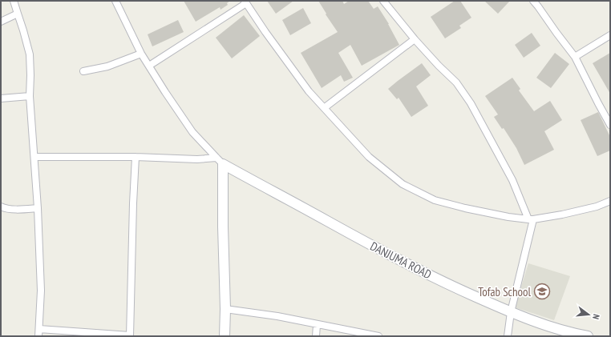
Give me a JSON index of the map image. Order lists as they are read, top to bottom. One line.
{"streets":{"street":["DANJUMA ROAD"]},"places":{"school or university":["Tofab School"]},"north":"right"}
